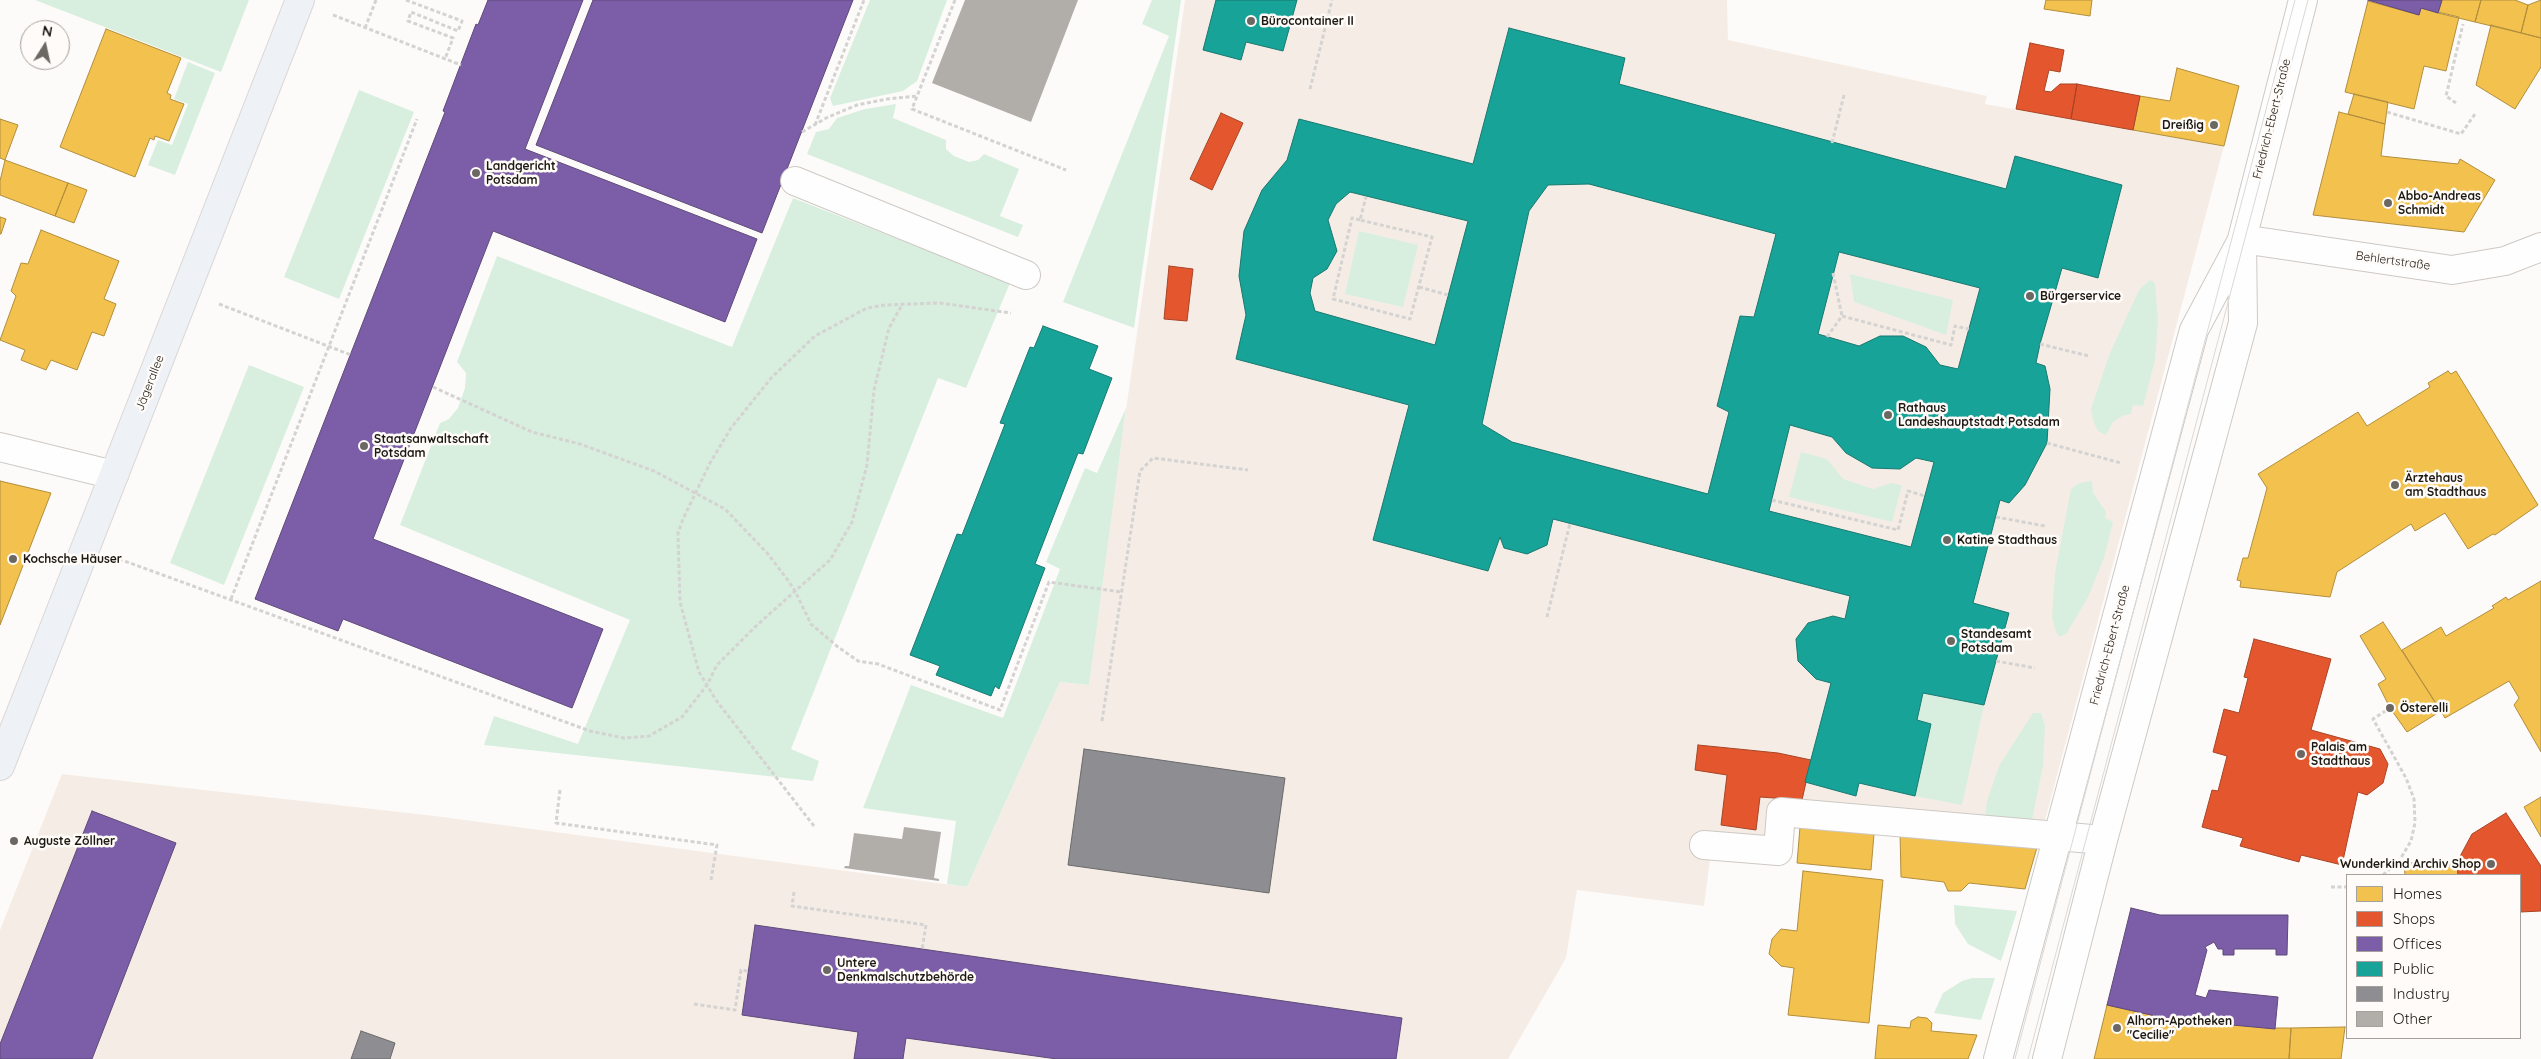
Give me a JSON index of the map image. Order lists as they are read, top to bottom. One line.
{"streets":{"main road":["Jägerallee"],"street":["Friedrich-Ebert-Straße","Behlertstraße"]},"crossings":[["Friedrich-Ebert-Straße","Behlertstraße"]],"places":["Bürocontainer II","Dreißig","Landgericht Potsdam","Abbo-Andreas Schmidt","Bürgerservice","Rathaus Landeshauptstadt Potsdam","Staatsanwaltschaft Potsdam","Ärztehaus am Stadthaus","Katine Stadthaus","Kochsche Häuser","Standesamt Potsdam","Österelli","Palais am Stadthaus","Auguste Zöllner","Wunderkind Archiv Shop","Untere Denkmalschutzbehörde","Alhorn-Apotheken \"Cecilie\""],"legend":["Homes","Shops","Offices","Public","Industry","Other"],"north":"top"}
